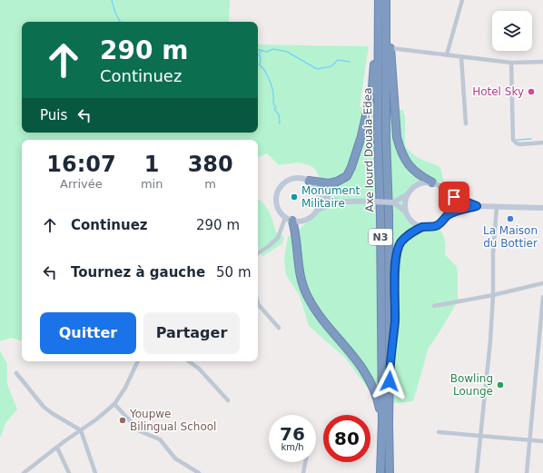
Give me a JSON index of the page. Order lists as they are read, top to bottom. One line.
{"streets":{"highway":["Axe lourd Douala-Edea","N3"]},"places":["Hotel Sky","Monument Militaire","La Maison du Bottier","Bowling Lounge","Youpwe Bilingual School"],"page":{"turn":["290 m","Continuez"],"then":"Puis","eta":["16:07","Arrivée","1","min","380","m"],"list":[{"name":"Continuez","value":"290 m"},{"name":"Tournez à gauche","value":"50 m"}],"buttons":["Quitter","Partager"],"speed":"76 km/h","limit":"80"}}
